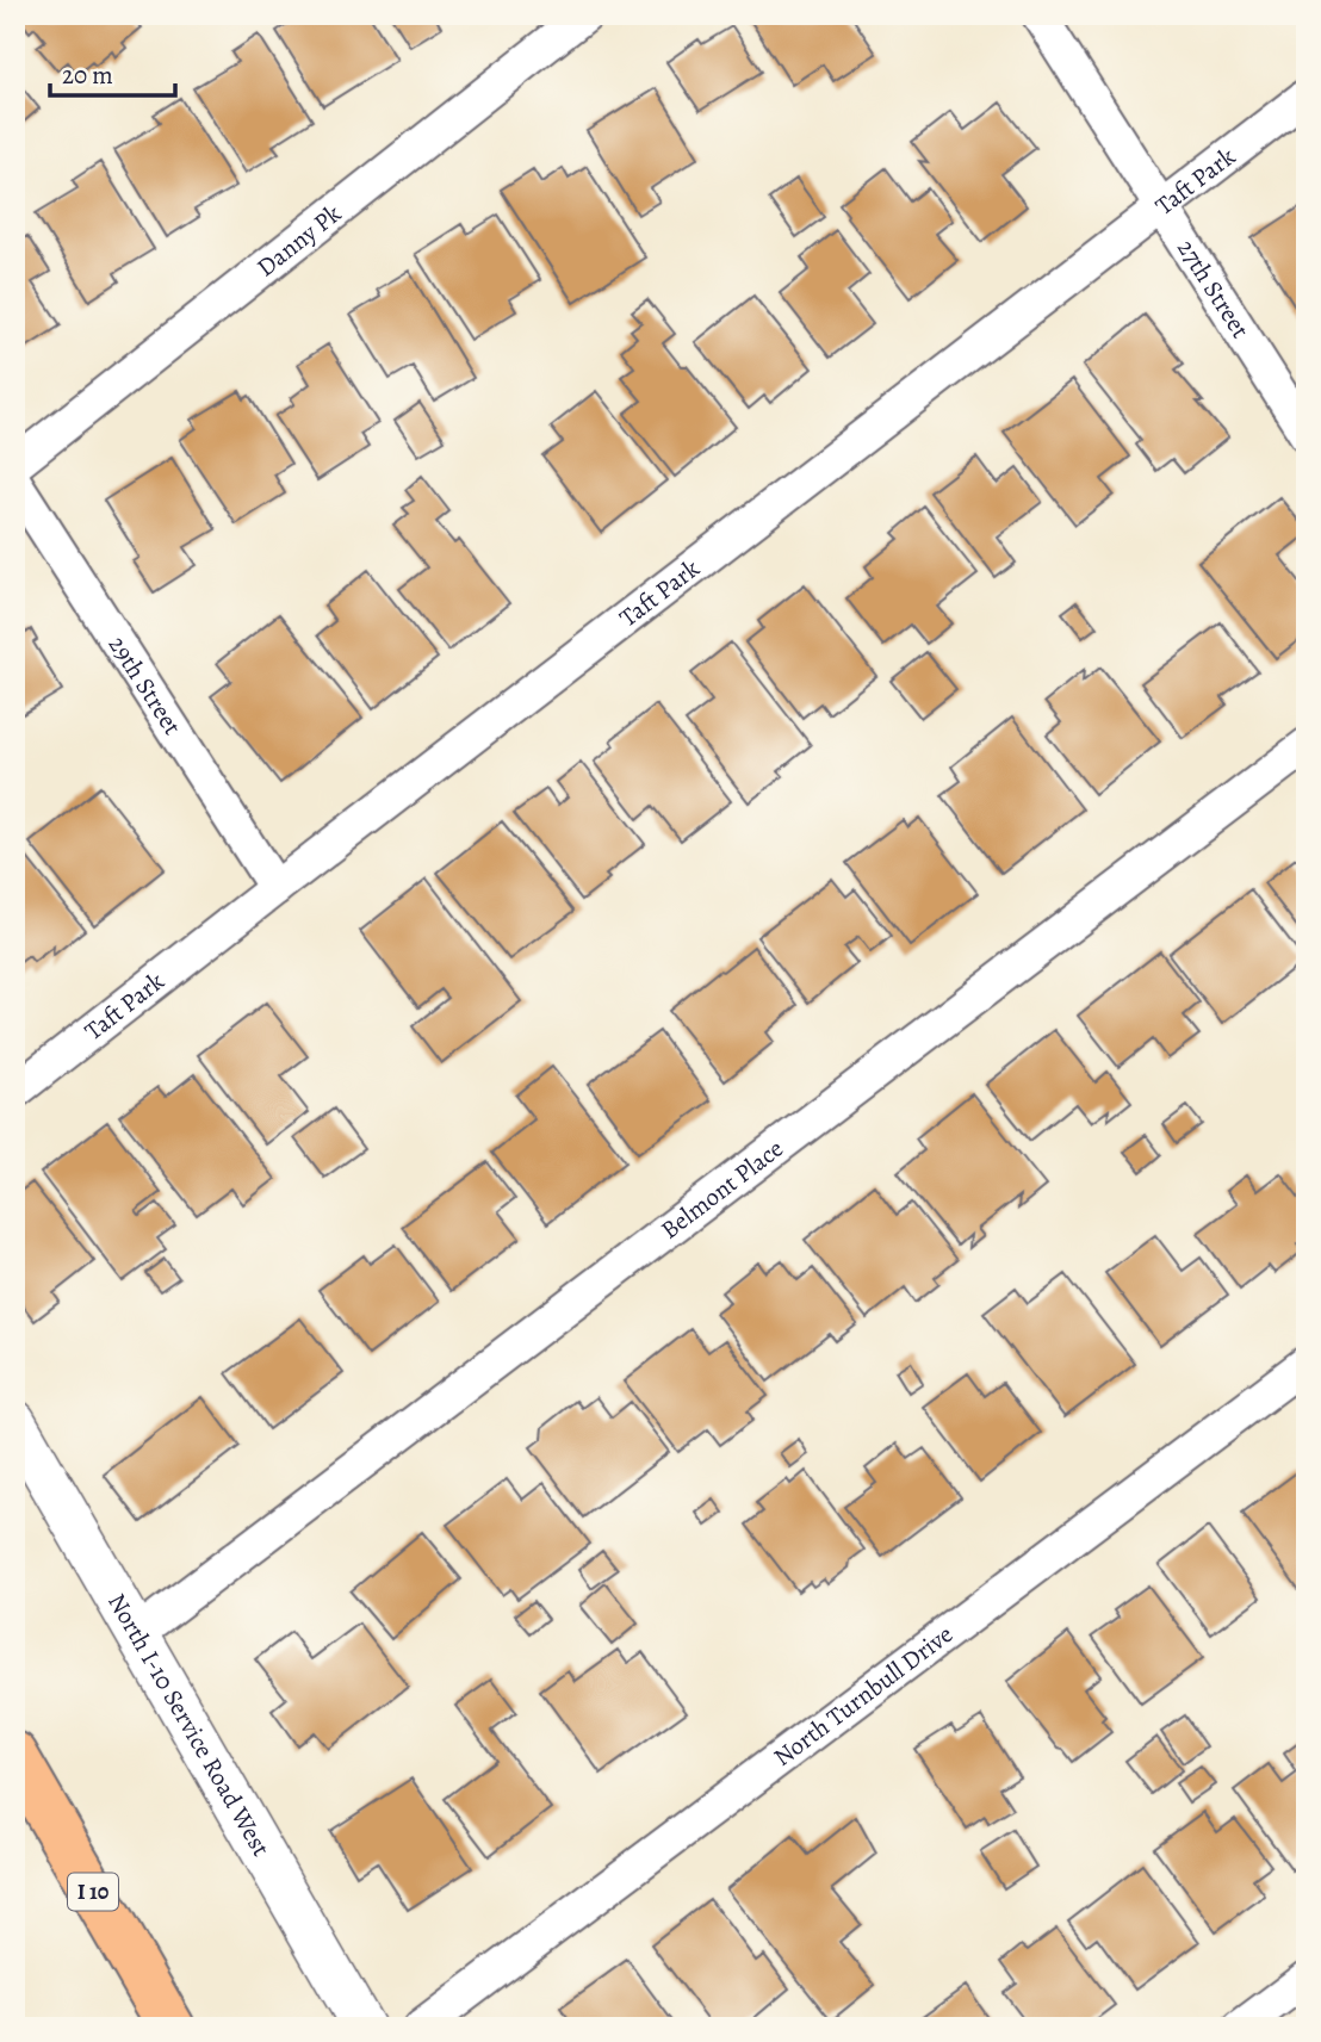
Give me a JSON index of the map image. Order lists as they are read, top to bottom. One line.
{"streets":{"highway":["I 10"],"street":["Taft Park","Danny Pk","27th Street","29th Street","Belmont Place","North Turnbull Drive","North I-10 Service Road West"]},"crossings":[["Taft Park","27th Street"],["Taft Park","29th Street"],["Belmont Place","North I-10 Service Road West"]],"scale_bar":"20 m"}
